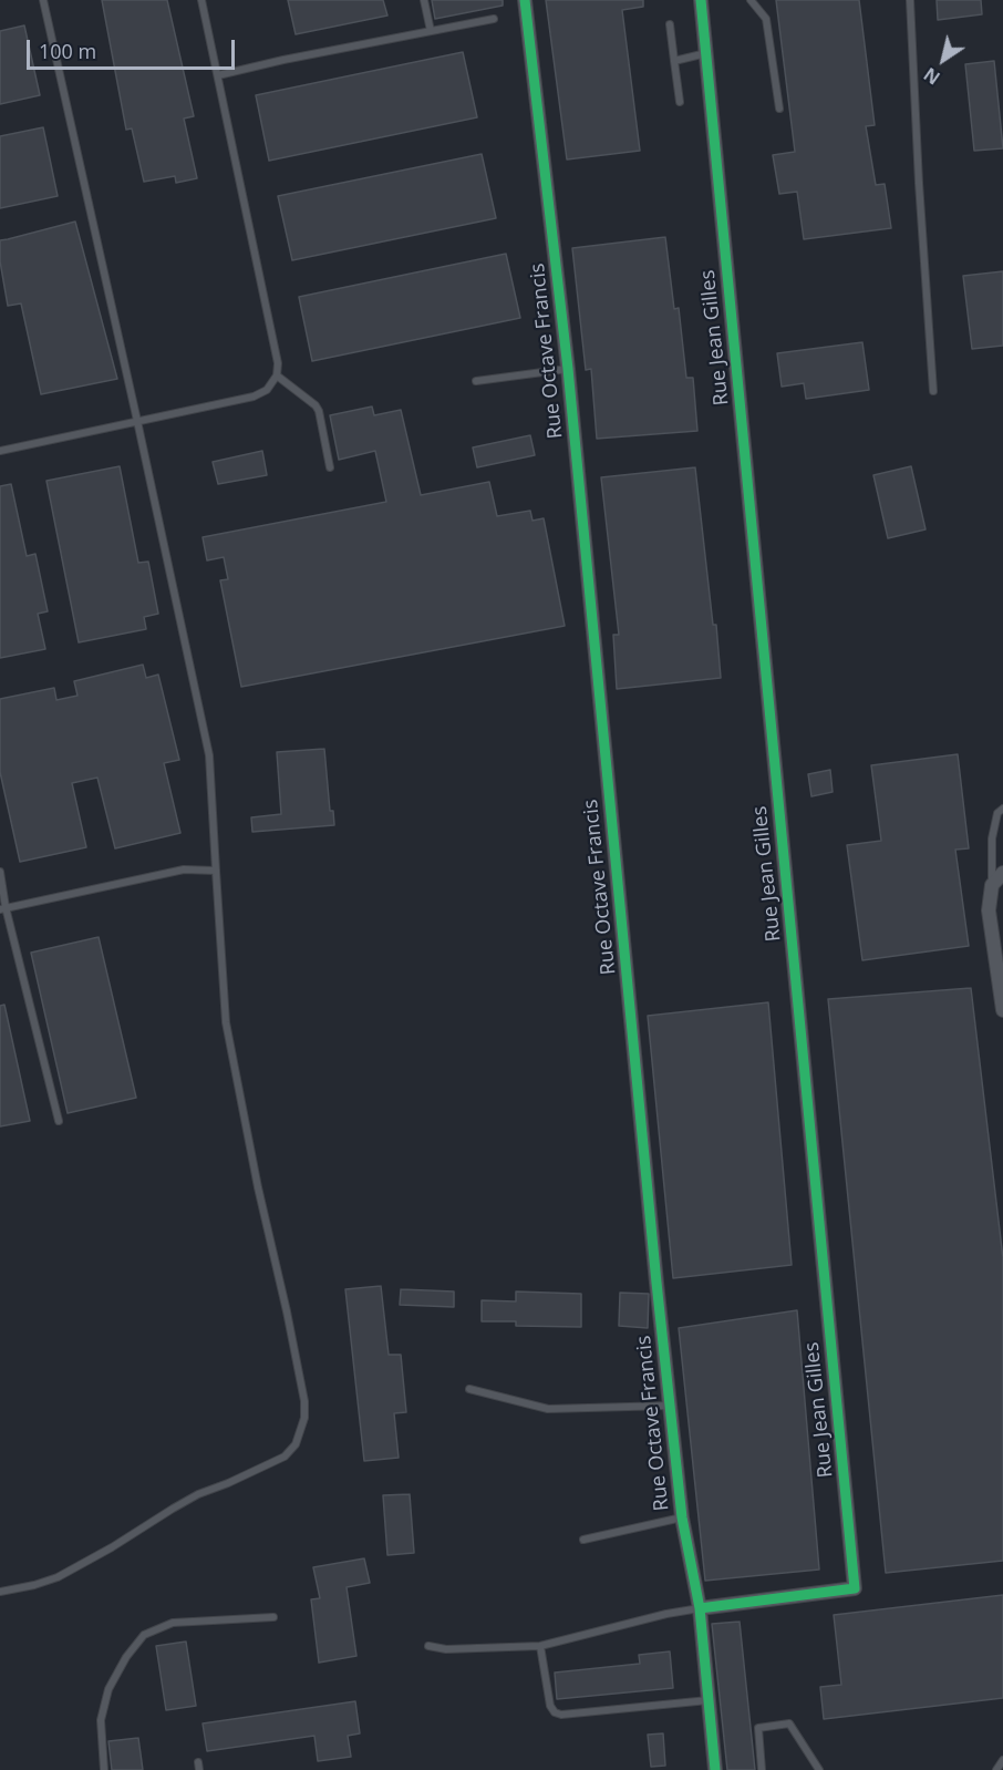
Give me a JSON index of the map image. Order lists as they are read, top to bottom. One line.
{"streets":{"street":["Rue Jean Gilles","Rue Octave Francis"]},"crossings":[["Rue Jean Gilles","Rue Octave Francis"]],"scale_bar":"100 m","north":"bottom left"}
